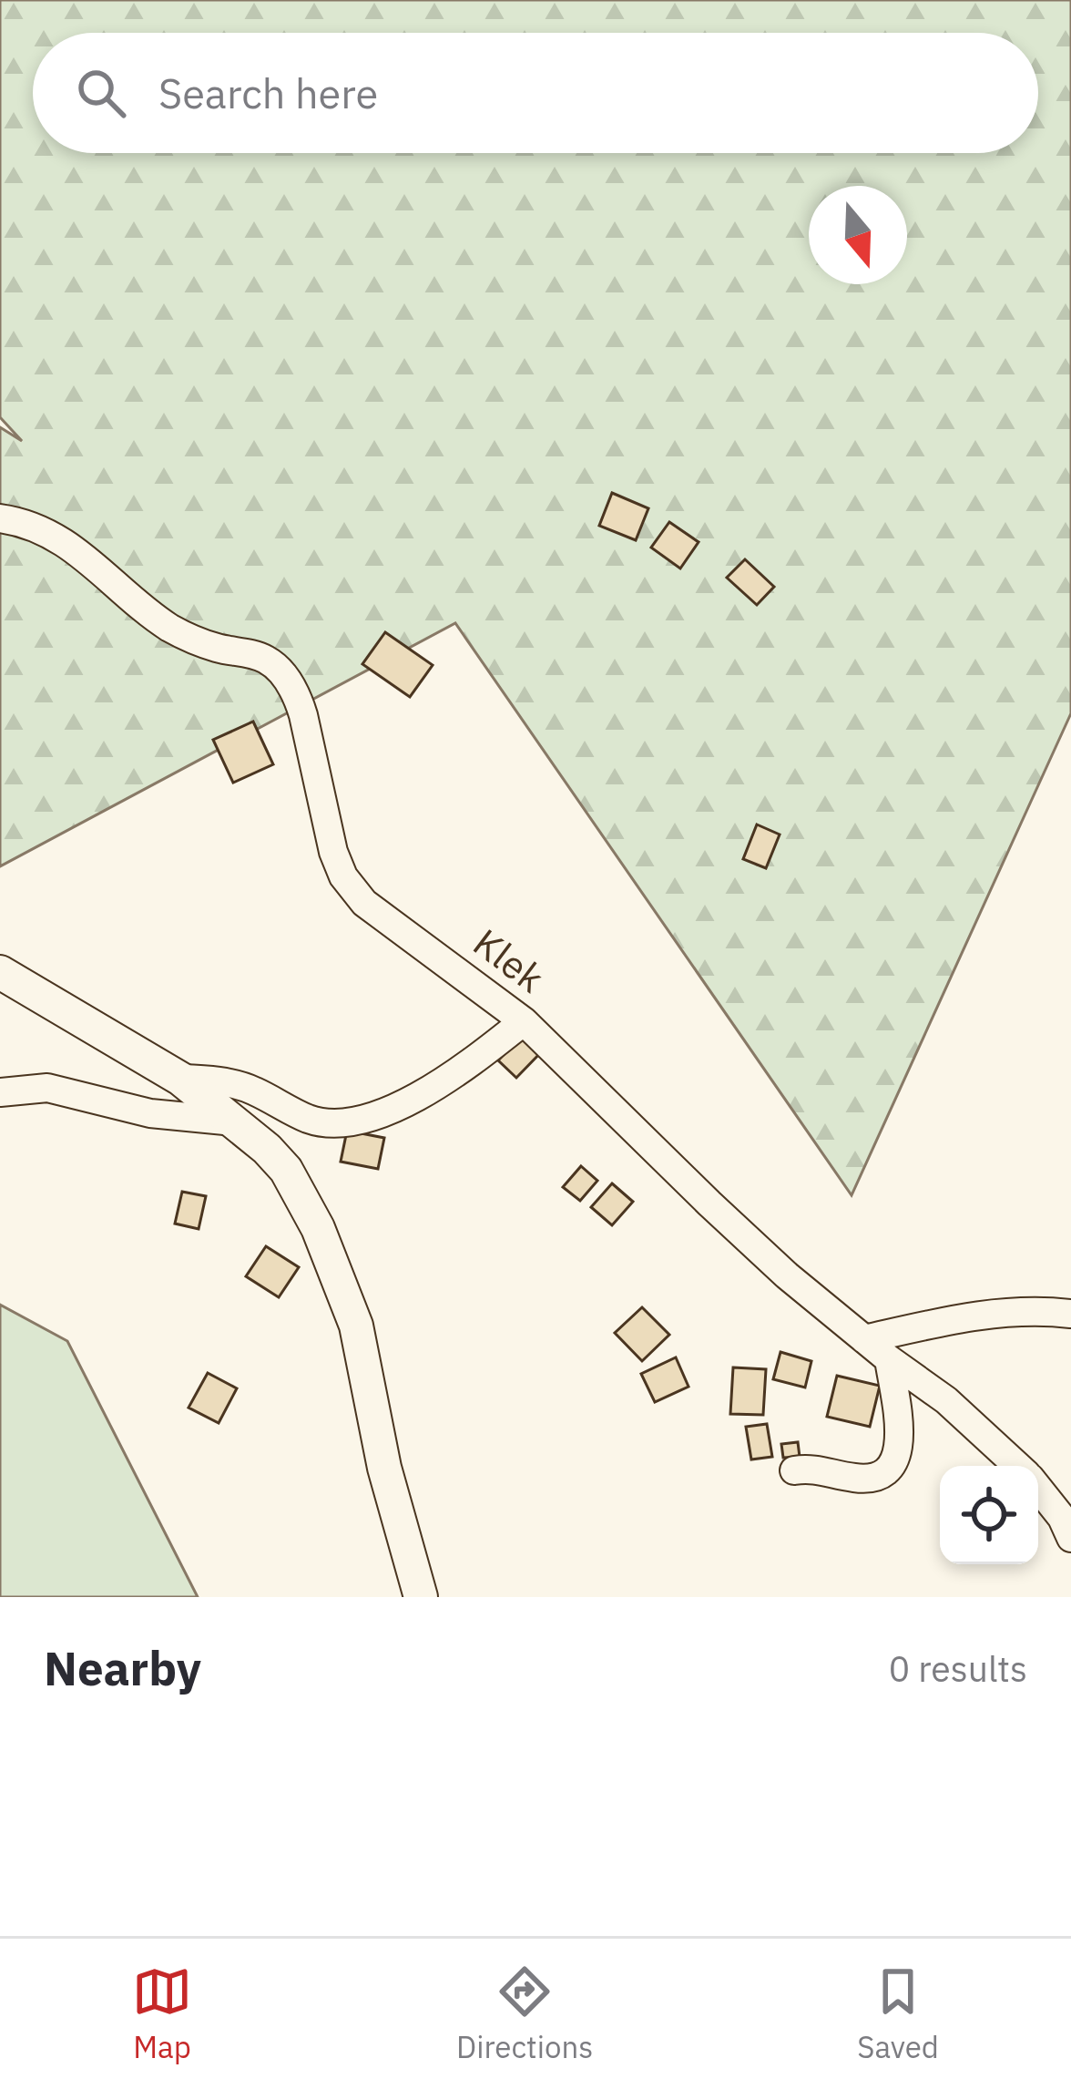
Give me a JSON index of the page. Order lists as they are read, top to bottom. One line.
{"streets":{"street":["Klek"]},"north":"bottom","page":{"search":"Search here","heading":["Nearby","0 results"],"nav":["Map","Directions","Saved"]}}
